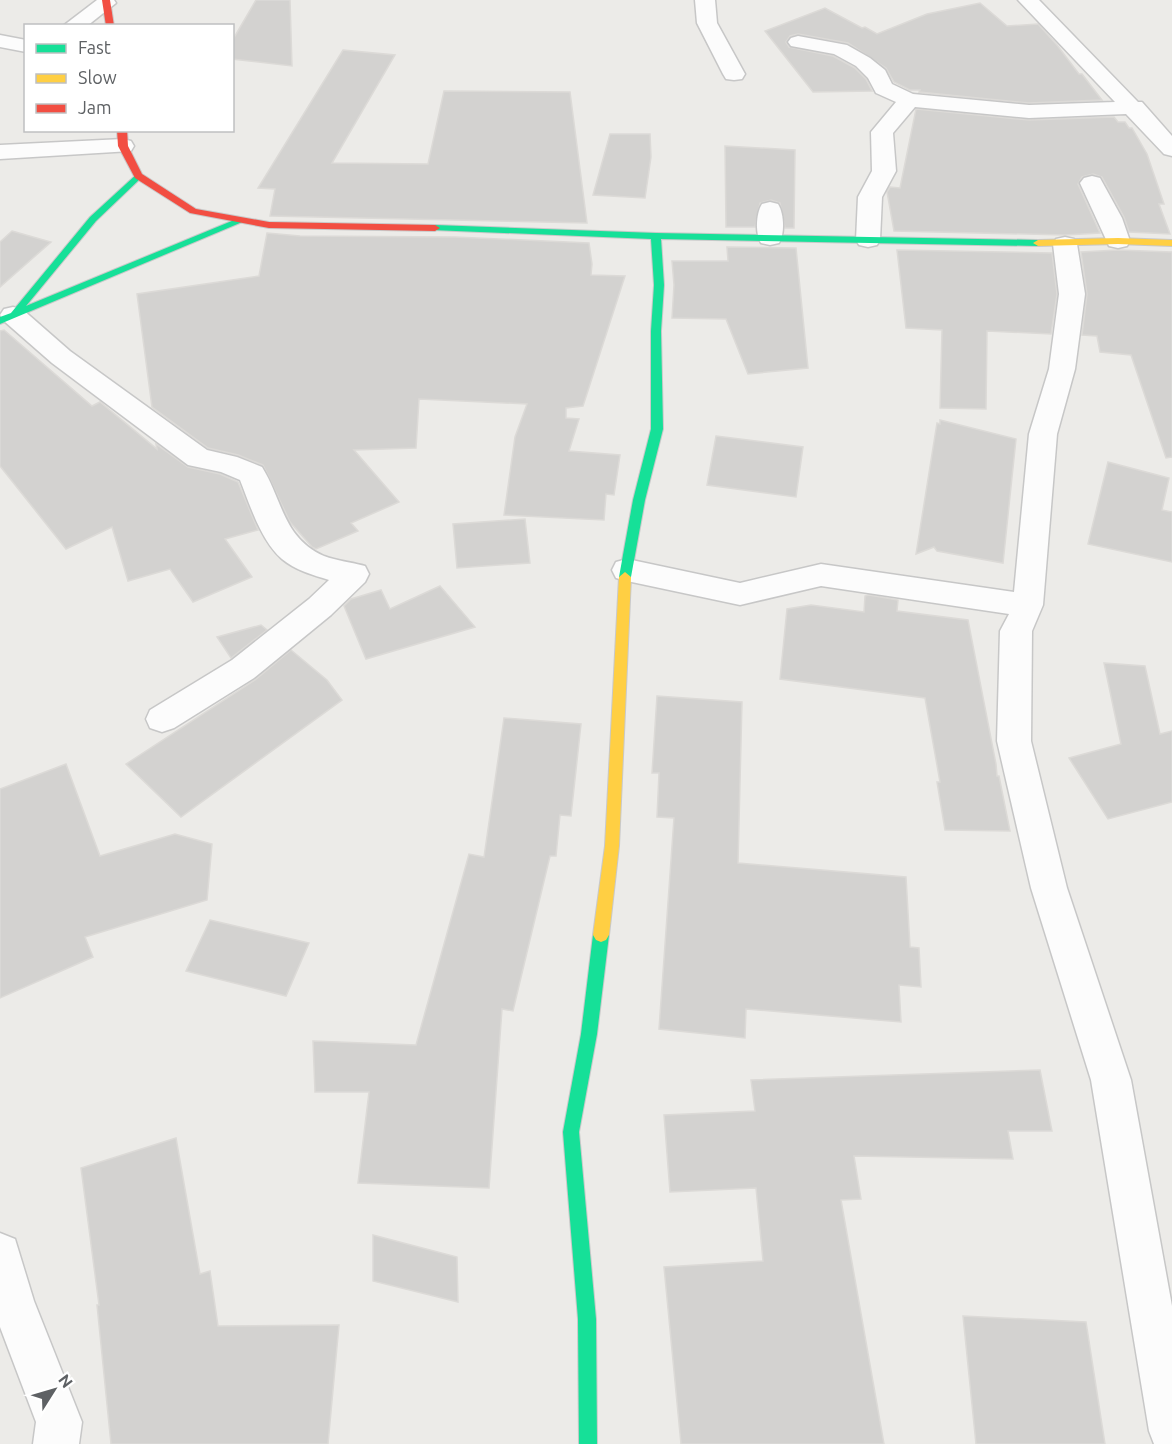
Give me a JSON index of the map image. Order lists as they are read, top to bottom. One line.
{"legend":["Fast","Slow","Jam"],"north":"top right"}
